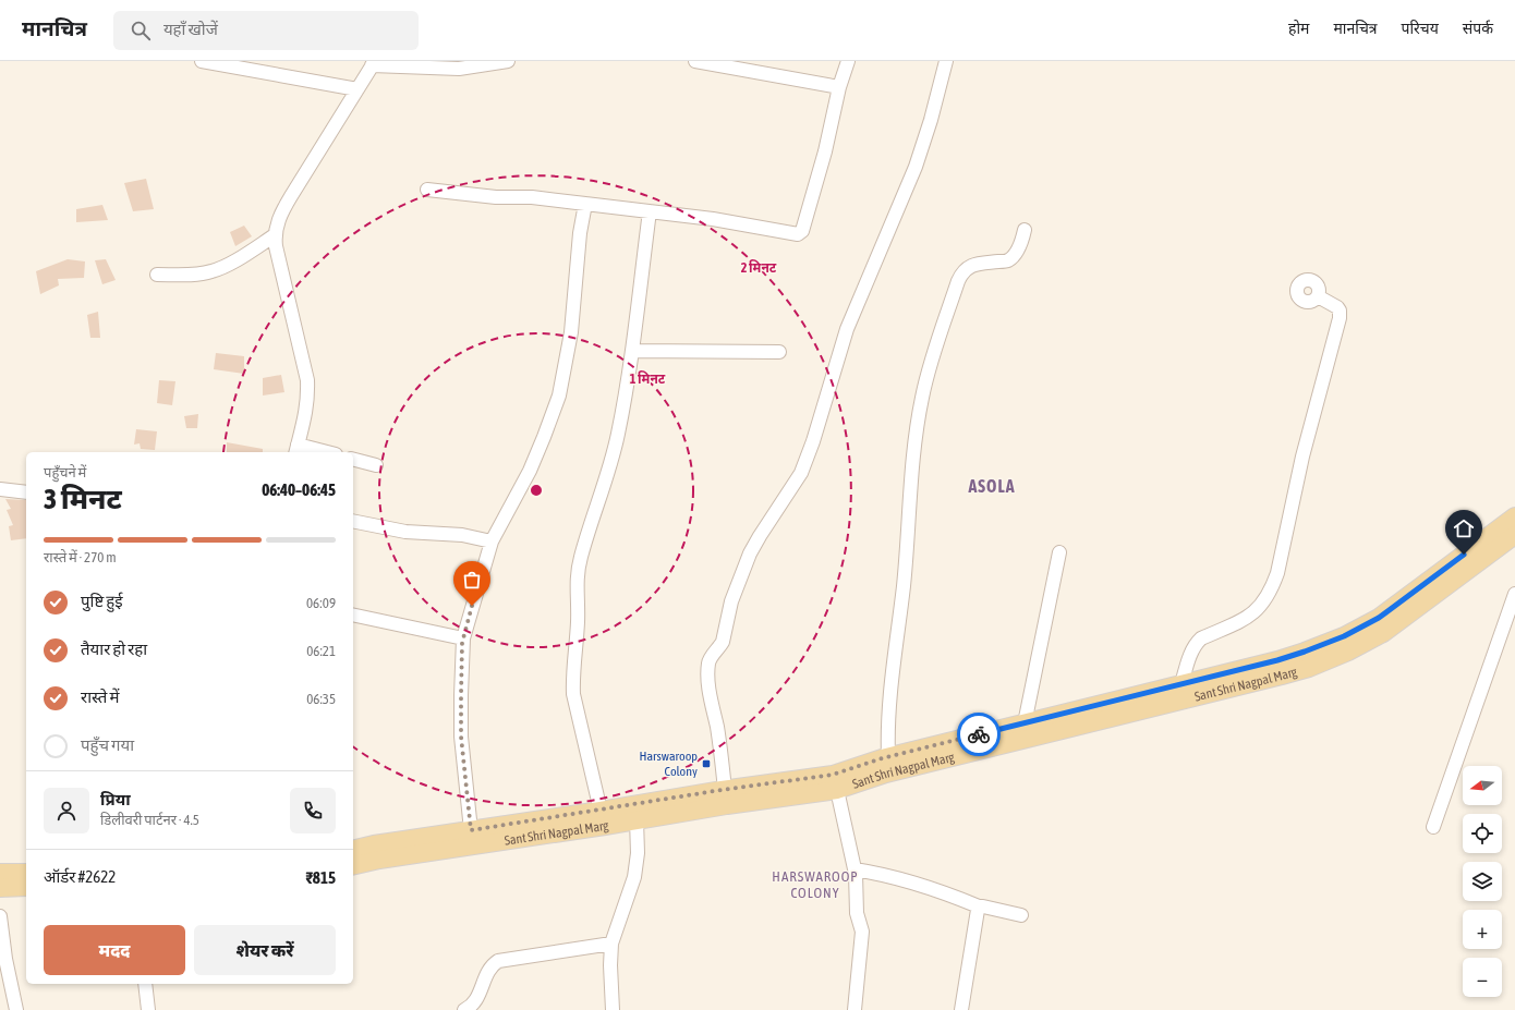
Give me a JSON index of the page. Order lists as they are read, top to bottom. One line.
{"streets":{"main road":["Sant Shri Nagpal Marg"]},"districts":["ASOLA","HARSWAROOP COLONY"],"places":{"transit":["Harswaroop Colony"]},"north":"left","page":{"header":"मानचित्र","search":"यहाँ खोजें","nav":["होम","मानचित्र","परिचय","संपर्क"],"heading":["3 मिनट","पहुँचने में","06:40–06:45"],"panel":["प्रिया","डिलीवरी पार्टनर · 4.5","ऑर्डर #2622","₹815"],"bar":"रास्ते में · 270 m","list":[["पुष्टि हुई","06:09"],["तैयार हो रहा","06:21"],["रास्ते में","06:35"],"पहुँच गया"],"map_buttons":["+","−"],"buttons":["मदद","शेयर करें"]},"rings":["2 मिनट","1 मिनट"]}
